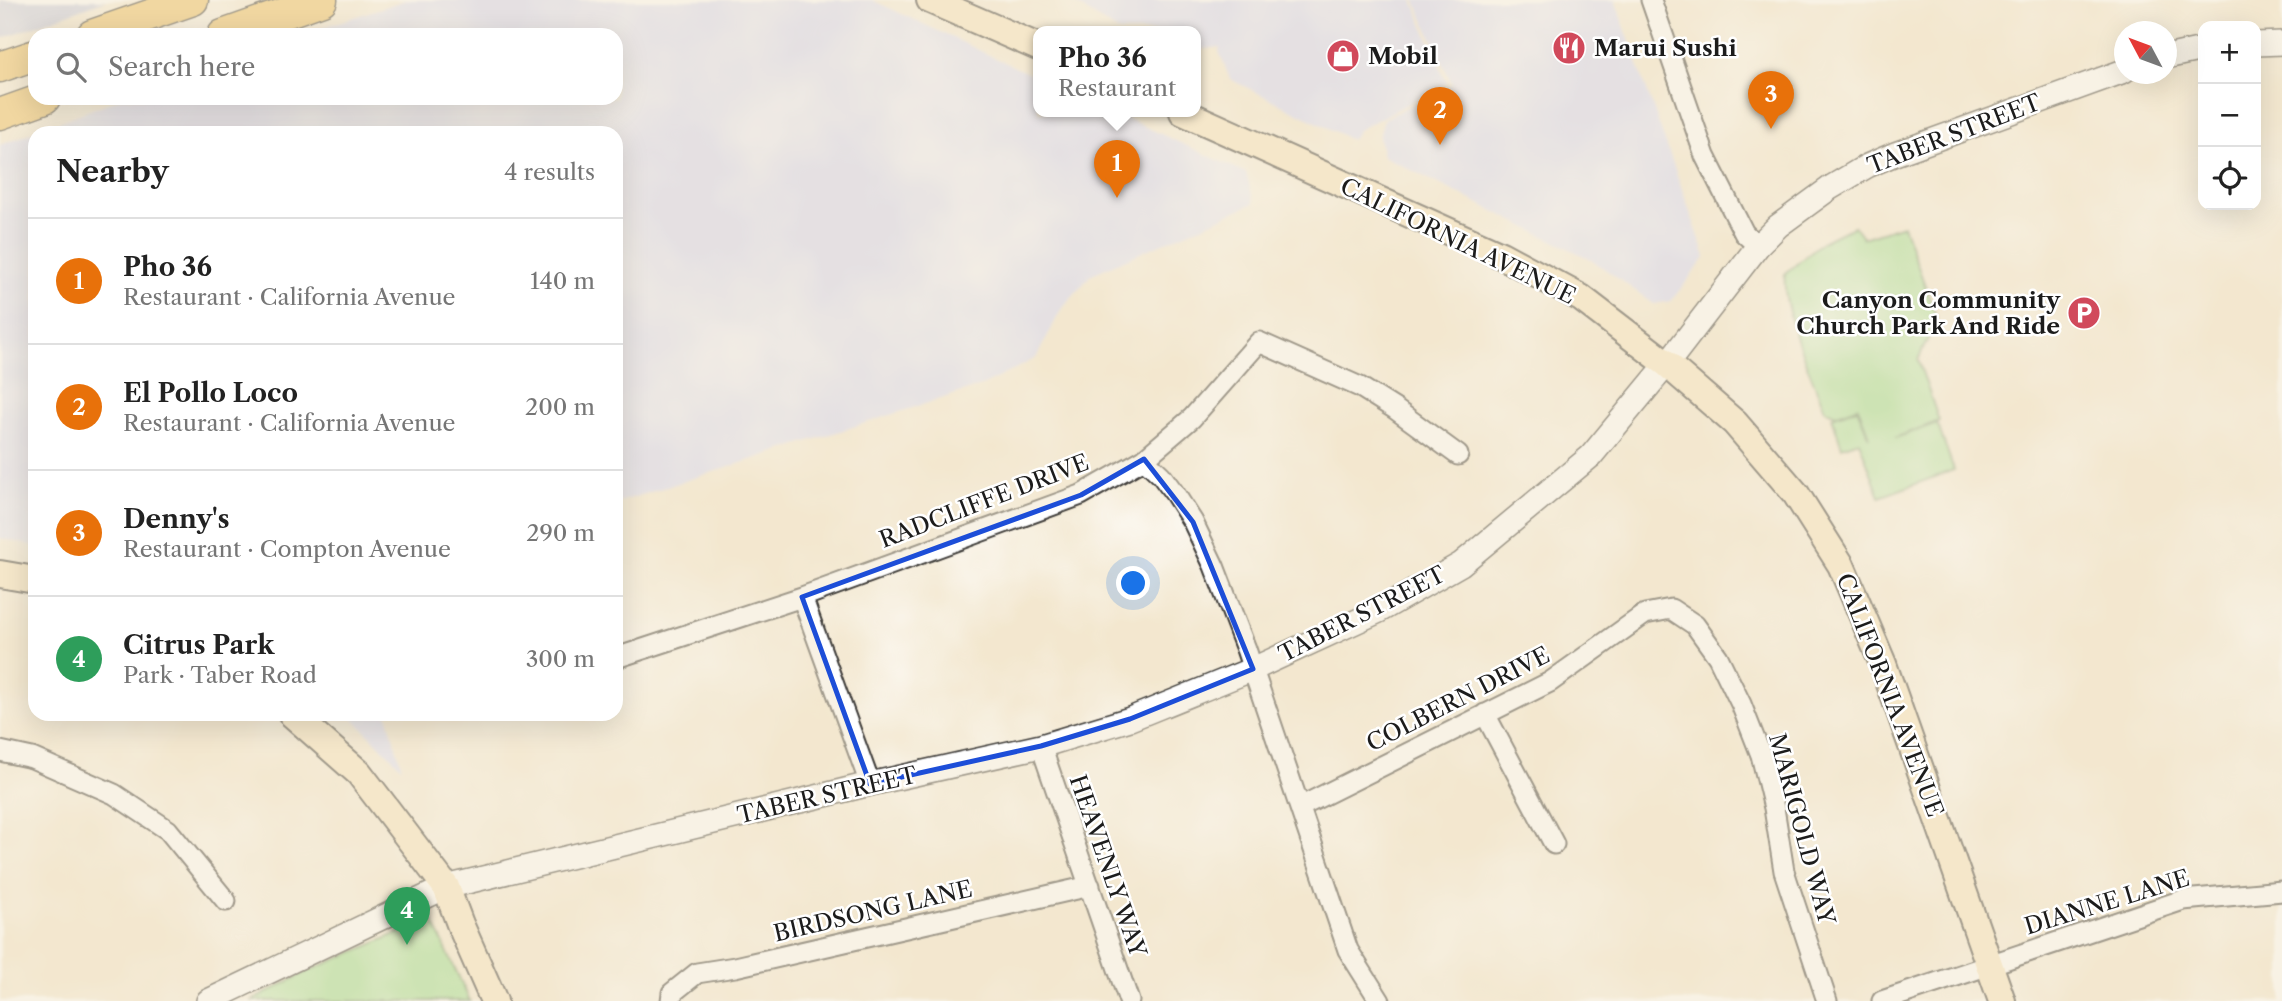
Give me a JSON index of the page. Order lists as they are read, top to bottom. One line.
{"streets":{"main road":["CALIFORNIA AVENUE"],"street":["TABER STREET","RADCLIFFE DRIVE","COLBERN DRIVE","MARIGOLD WAY","HEAVENLY WAY","DIANNE LANE","BIRDSONG LANE"]},"crossings":[["TABER STREET","CALIFORNIA AVENUE"],["TABER STREET","HEAVENLY WAY"],["CALIFORNIA AVENUE","DIANNE LANE"],["COLBERN DRIVE","MARIGOLD WAY"],["HEAVENLY WAY","BIRDSONG LANE"]],"places":{"restaurant":["Marui Sushi"],"shop":["Mobil"],"parking":["Canyon Community Church Park And Ride"]},"north":"top left","page":{"map_buttons":["+","−"],"popup":["Pho 36","Restaurant"],"search":"Search here","pins":["3","2","1","4"],"heading":["Nearby","4 results"],"list":[{"mark":"1","name":"Pho 36","note":"Restaurant · California Avenue","value":"140 m"},{"mark":"2","name":"El Pollo Loco","note":"Restaurant · California Avenue","value":"200 m"},{"mark":"3","name":"Denny's","note":"Restaurant · Compton Avenue","value":"290 m"},{"mark":"4","name":"Citrus Park","note":"Park · Taber Road","value":"300 m"}]}}
